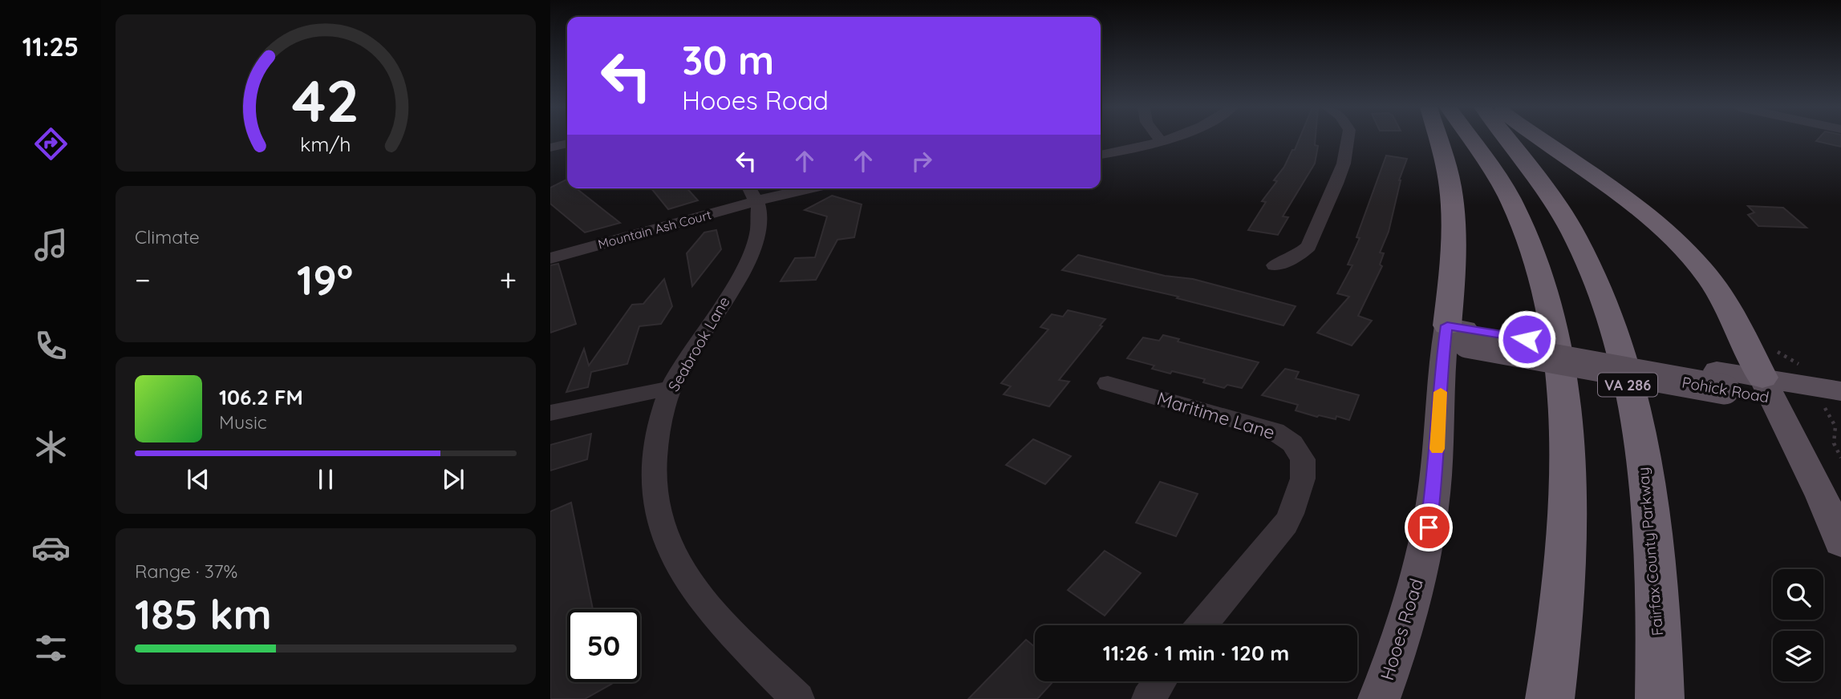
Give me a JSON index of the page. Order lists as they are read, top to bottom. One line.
{"streets":{"highway":["VA 286","Fairfax County Parkway"],"main road":["Pohick Road","Hooes Road"],"street":["Mountain Ash Court","Seabrook Lane","Maritime Lane"]},"crossings":[["Mountain Ash Court","Seabrook Lane"],["Pohick Road","Hooes Road"]],"page":{"tabs":"11:25","turn":["30 m","Hooes Road"],"tile":["Climate",["Range · 37%","185 km"]],"heat":["−","19°","+"],"song":["106.2 FM","Music"],"limit":"50","trip":"11:26 · 1 min · 120 m","gauge":["42","km/h"]}}
